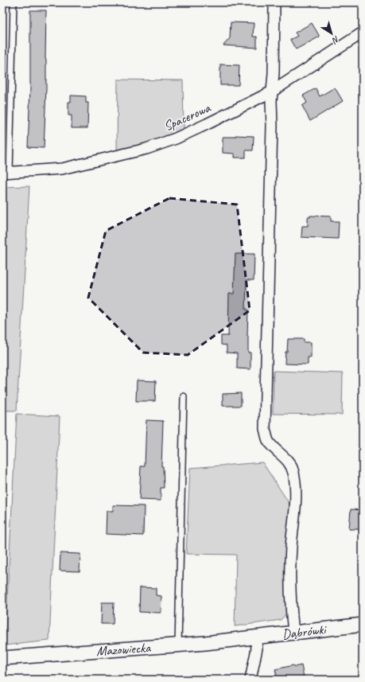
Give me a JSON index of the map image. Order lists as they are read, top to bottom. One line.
{"streets":{"street":["Spacerowa","Dąbrówki","Mazowiecka"]},"crossings":[["Dąbrówki","Mazowiecka"]],"north":"bottom right"}
